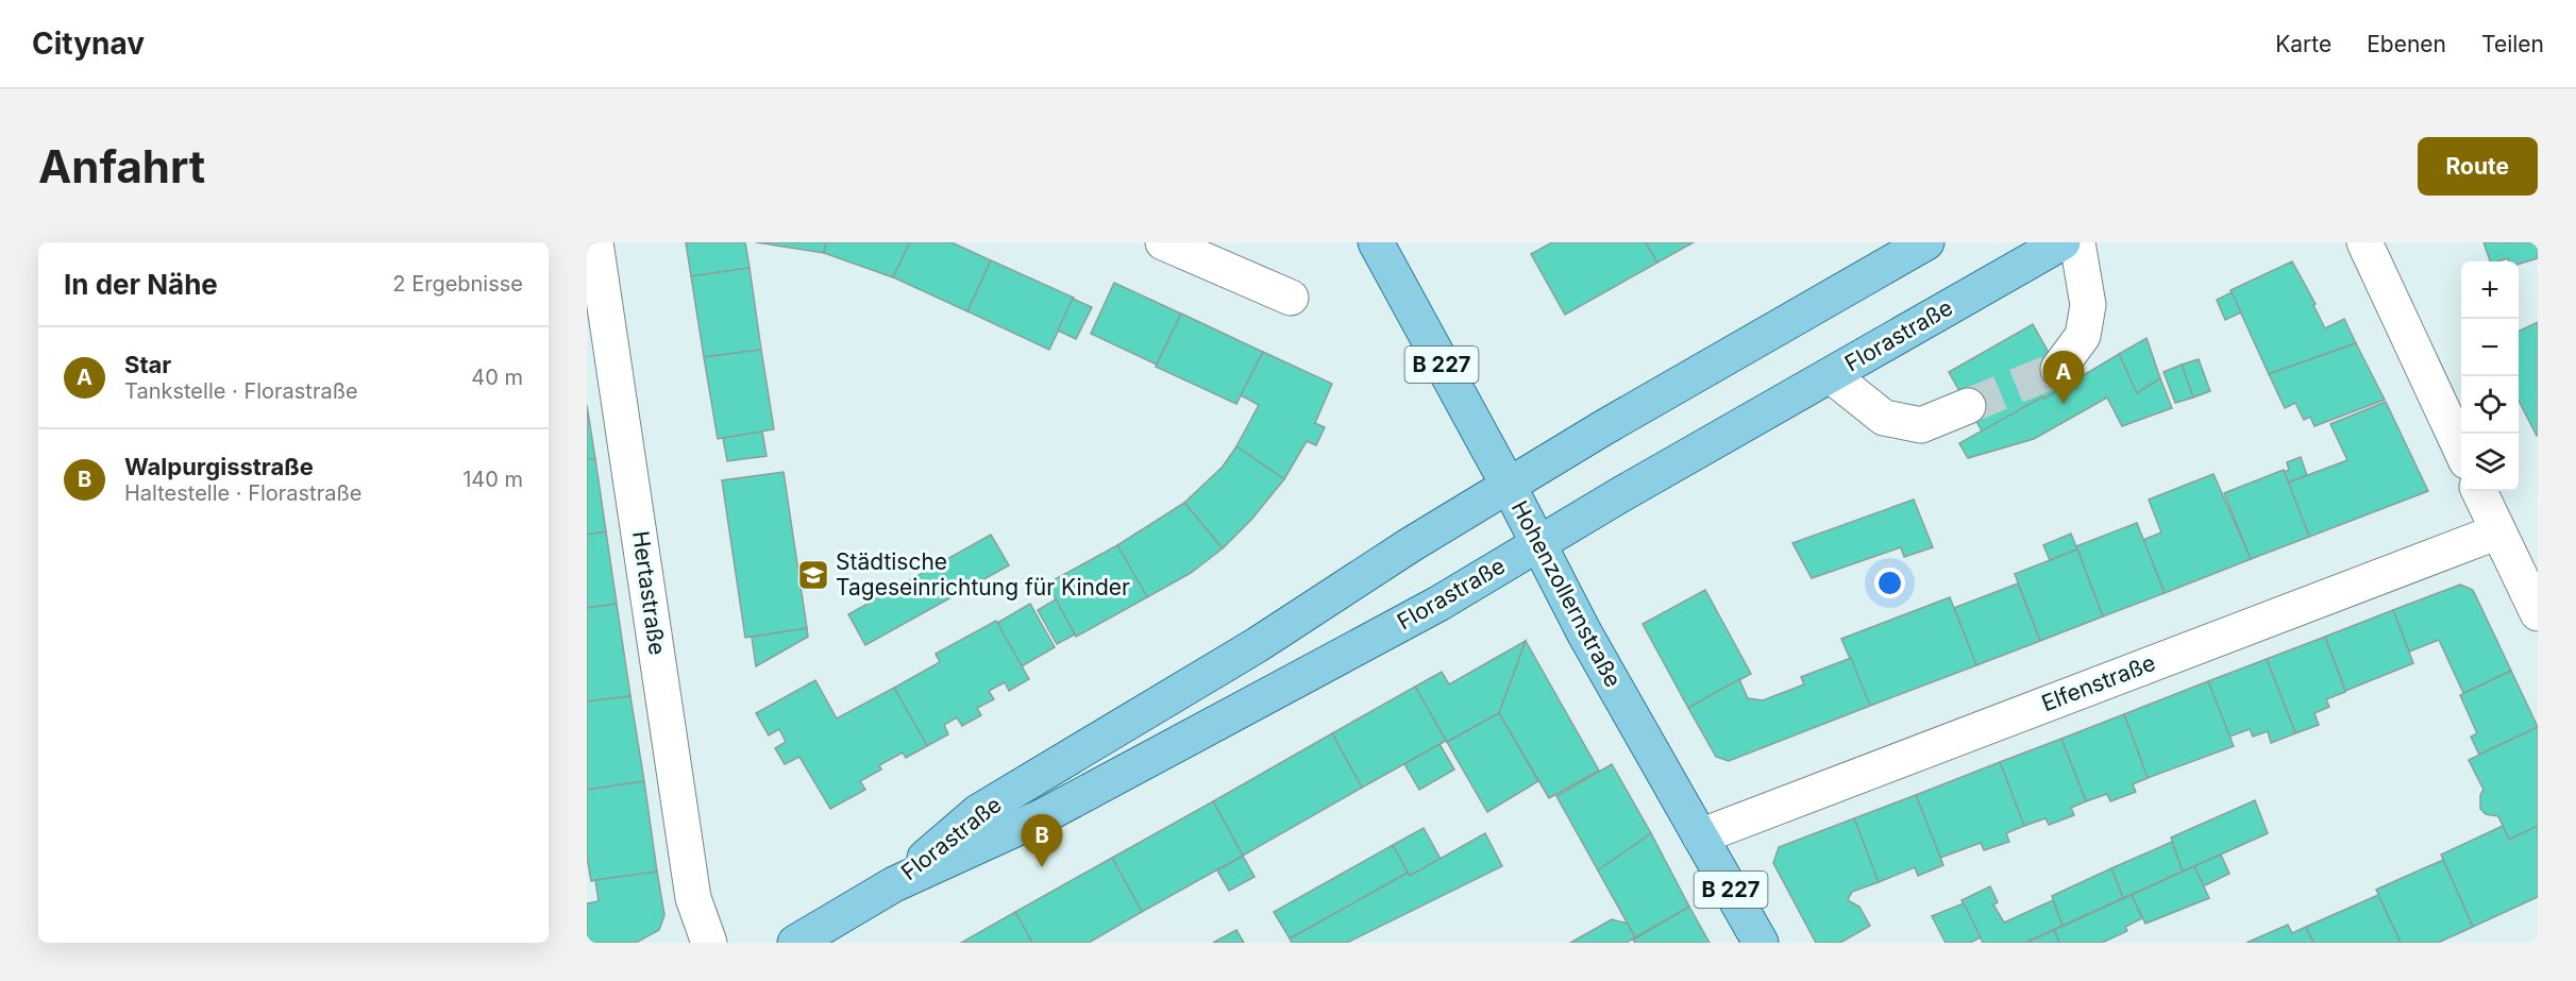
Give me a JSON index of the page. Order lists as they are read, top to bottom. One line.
{"streets":{"main road":["Florastraße","B 227","Hohenzollernstraße"],"street":["Hertastraße","Elfenstraße"]},"crossings":[["Florastraße","Hohenzollernstraße"],["Hohenzollernstraße","Elfenstraße"]],"places":{"school or university":["Städtische Tageseinrichtung für Kinder"]},"page":{"header":"Citynav","nav":["Karte","Ebenen","Teilen"],"buttons":"Route","title":"Anfahrt","heading":["In der Nähe","2 Ergebnisse"],"map_buttons":["+","−"],"list":[{"mark":"A","name":"Star","note":"Tankstelle · Florastraße","value":"40 m"},{"mark":"B","name":"Walpurgisstraße","note":"Haltestelle · Florastraße","value":"140 m"}],"pins":["A","B"]}}
